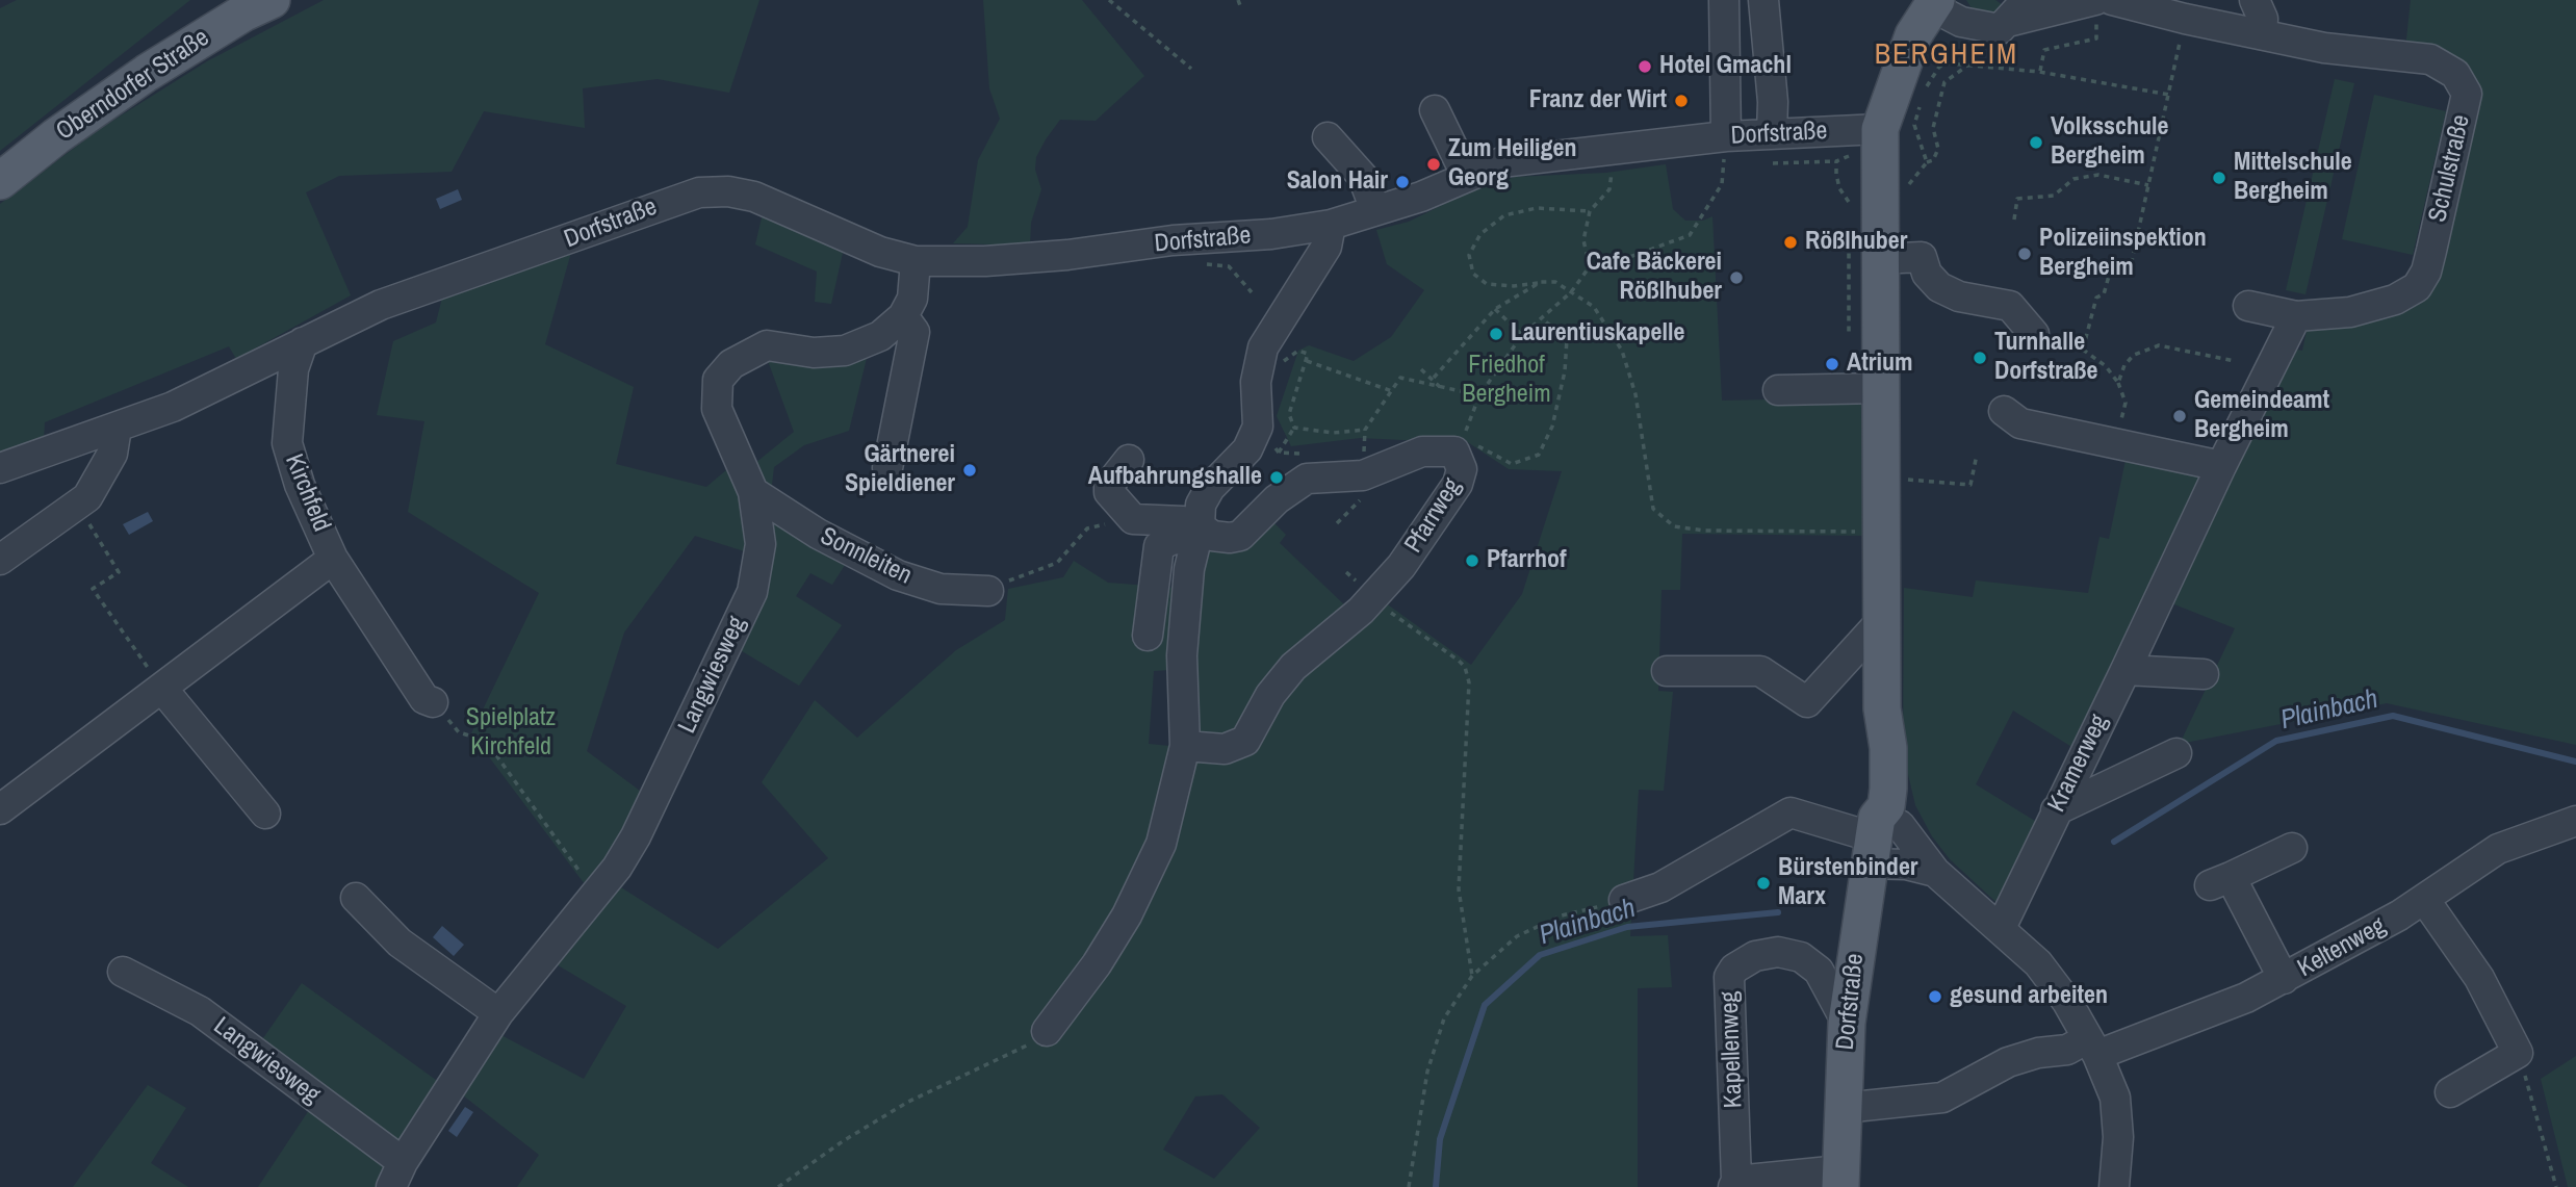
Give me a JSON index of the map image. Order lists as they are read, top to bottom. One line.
{"streets":{"main road":["Oberndorfer Straße","Dorfstraße"],"street":["Schulstraße","Kirchfeld","Pfarrweg","Sonnleiten","Langwiesweg","Kramerweg","Keltenweg","Kapellenweg"]},"crossings":[["Dorfstraße","Kirchfeld"],["Dorfstraße","Keltenweg"],["Dorfstraße","Kapellenweg"],["Schulstraße","Kramerweg"],["Sonnleiten","Langwiesweg"]],"districts":["BERGHEIM"],"water":["Plainbach"],"parks":["Friedhof Bergheim","Spielplatz Kirchfeld"],"places":["Hotel Gmachl","Franz der Wirt","Volksschule Bergheim","Zum Heiligen Georg","Mittelschule Bergheim","Salon Hair","Rößlhuber","Polizeiinspektion Bergheim","Cafe Bäckerei Rößlhuber","Laurentiuskapelle","Turnhalle Dorfstraße","Atrium","Gemeindeamt Bergheim","Gärtnerei Spieldiener","Aufbahrungshalle","Pfarrhof","Bürstenbinder Marx","gesund arbeiten"]}
